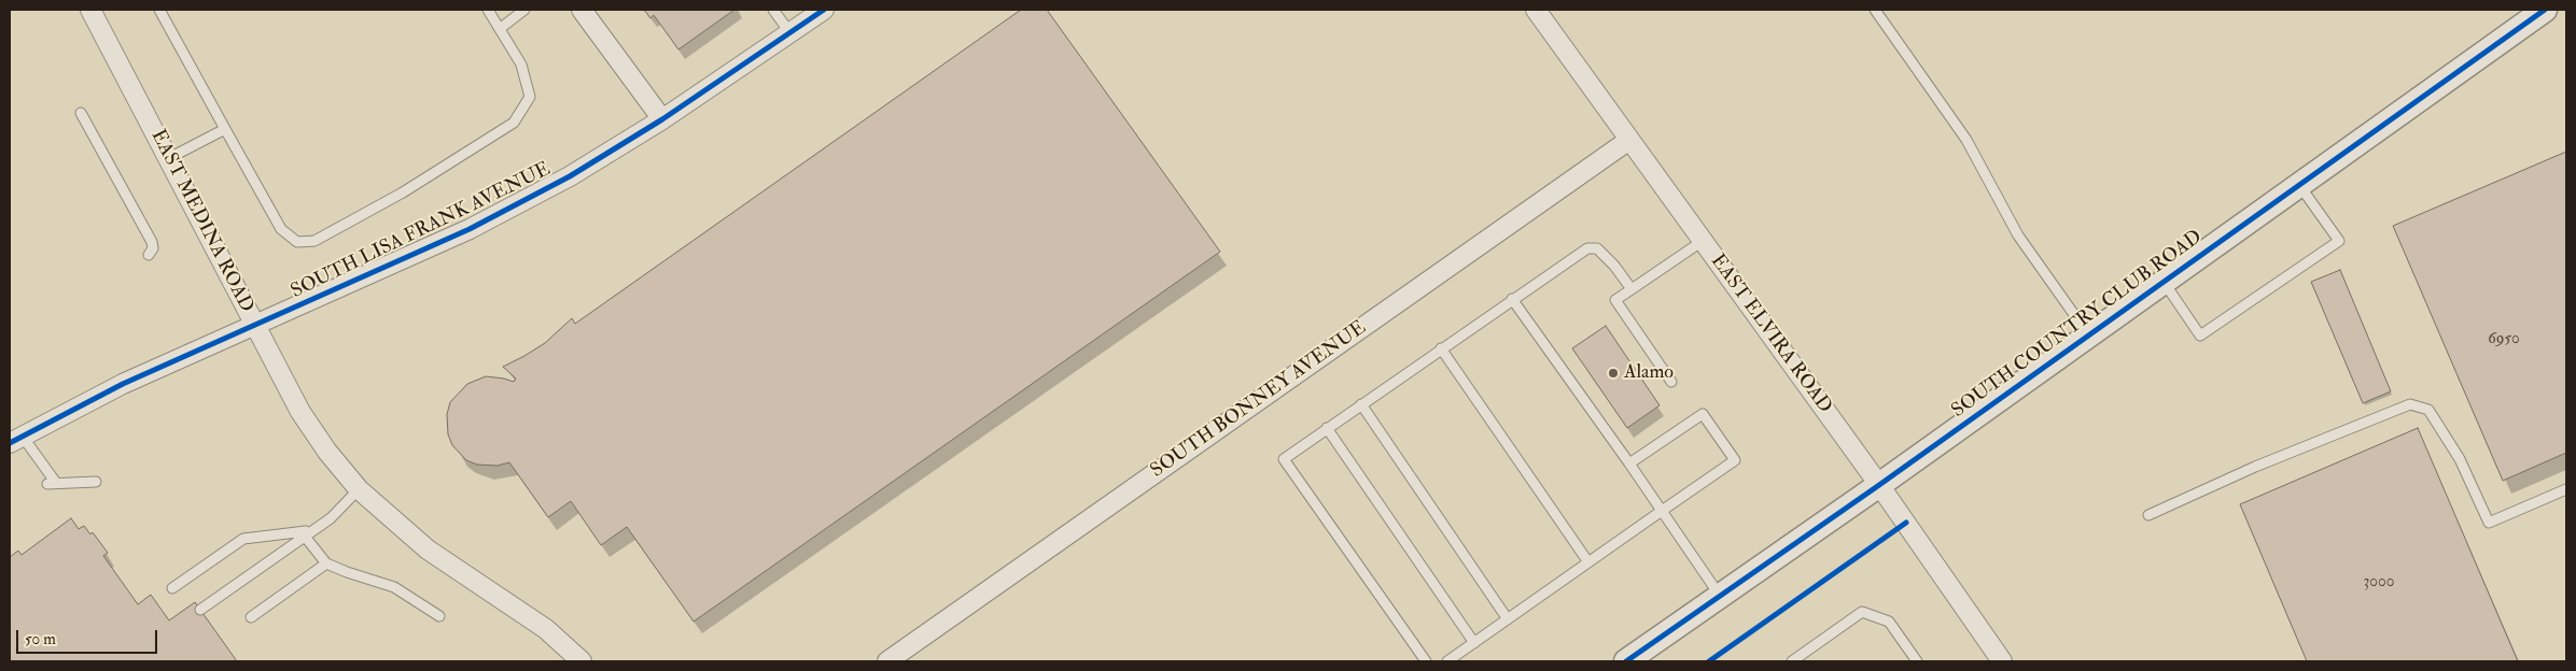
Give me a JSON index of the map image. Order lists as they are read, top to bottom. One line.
{"streets":{"street":["EAST MEDINA ROAD","SOUTH LISA FRANK AVENUE","SOUTH COUNTRY CLUB ROAD","EAST ELVIRA ROAD","SOUTH BONNEY AVENUE"]},"crossings":[["EAST MEDINA ROAD","SOUTH LISA FRANK AVENUE"],["SOUTH COUNTRY CLUB ROAD","EAST ELVIRA ROAD"],["EAST ELVIRA ROAD","SOUTH BONNEY AVENUE"]],"places":["Alamo"],"house_numbers":["6950","3000"],"scale_bar":"50 m"}
